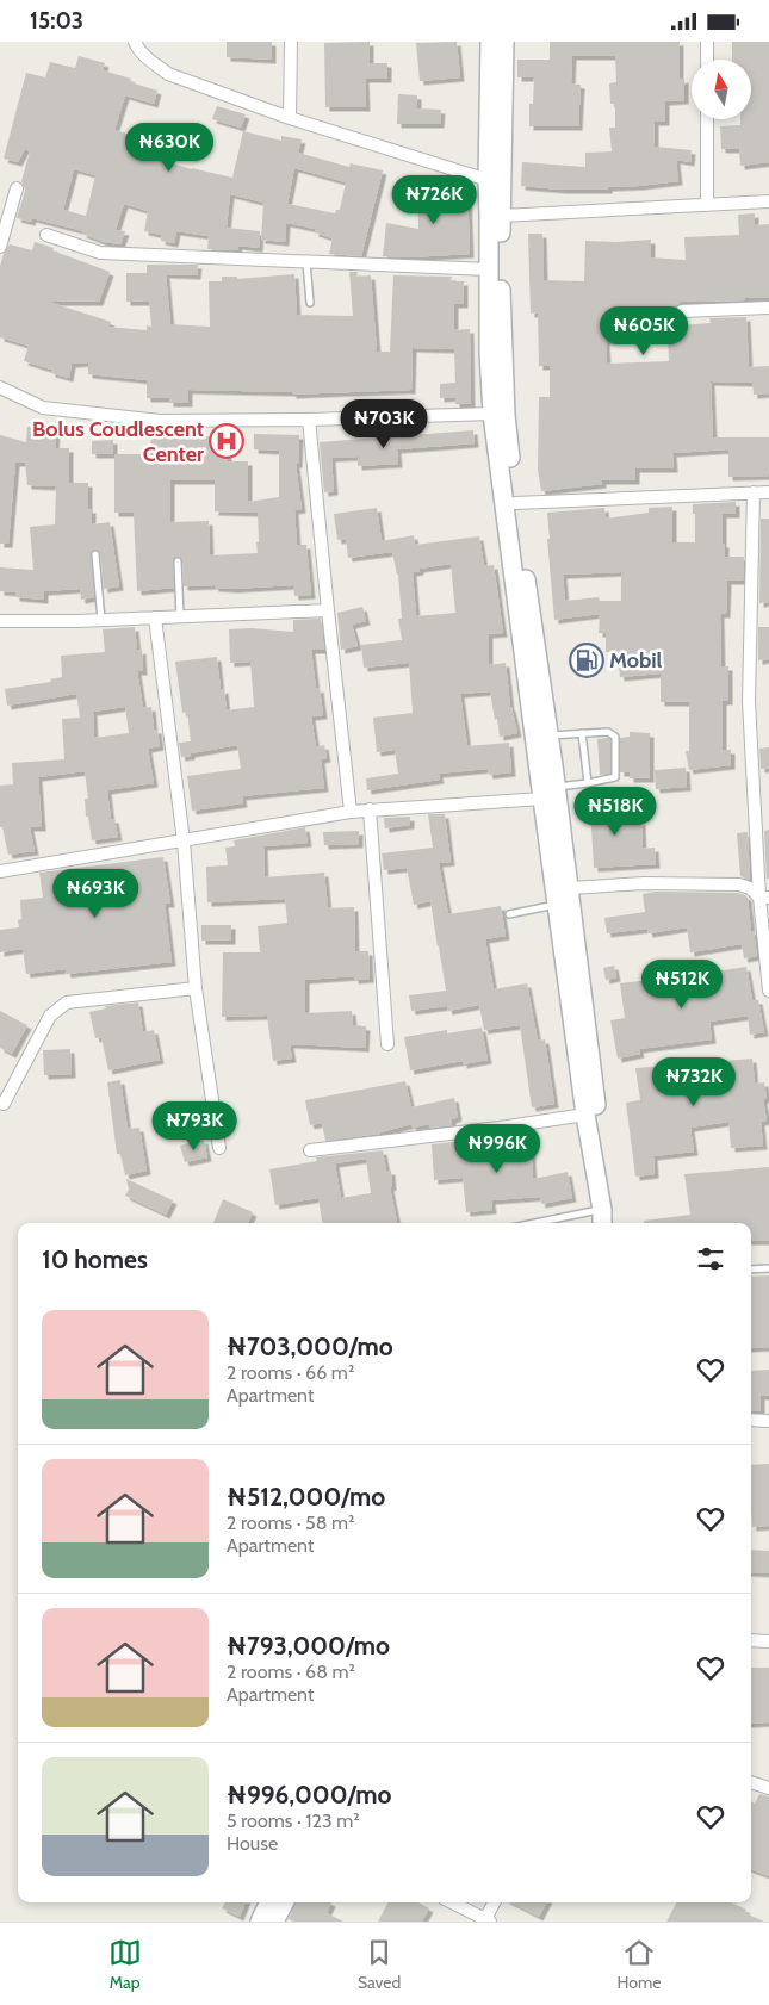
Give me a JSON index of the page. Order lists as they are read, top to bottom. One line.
{"places":{"hospital":["Bolus Coudlescent Center"],"fuel station":["Mobil"]},"north":"top","page":{"status":"15:03","price":["₦630K","₦726K","₦605K","₦703K","₦518K","₦693K","₦512K","₦732K","₦793K","₦996K"],"heading":"10 homes","list":[{"name":"₦703,000/mo","note":"2 rooms · 66 m² · Apartment"},{"name":"₦512,000/mo","note":"2 rooms · 58 m² · Apartment"},{"name":"₦793,000/mo","note":"2 rooms · 68 m² · Apartment"},{"name":"₦996,000/mo","note":"5 rooms · 123 m² · House"}],"tabs":["Map","Saved","Home"]}}
